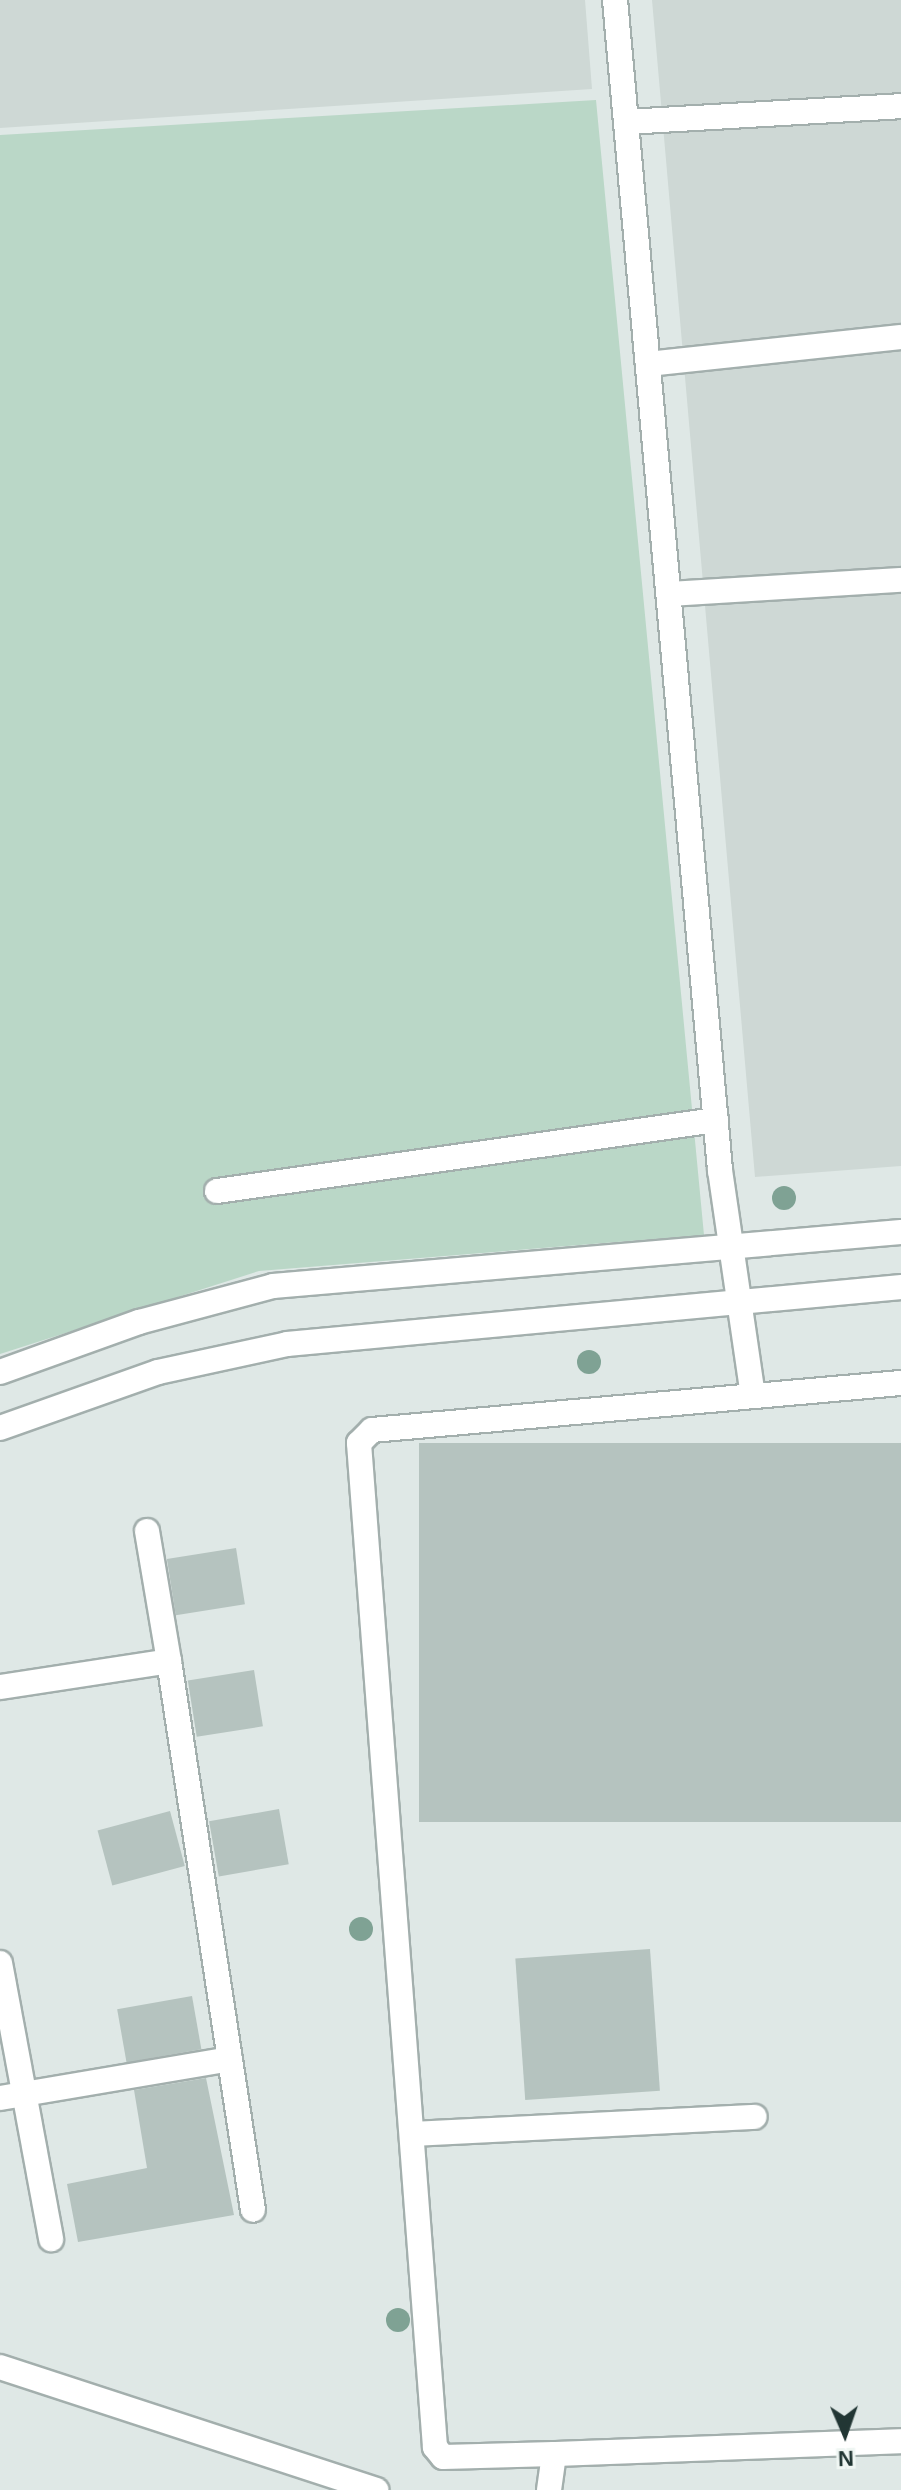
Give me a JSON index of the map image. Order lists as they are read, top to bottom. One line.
{"north":"bottom"}
